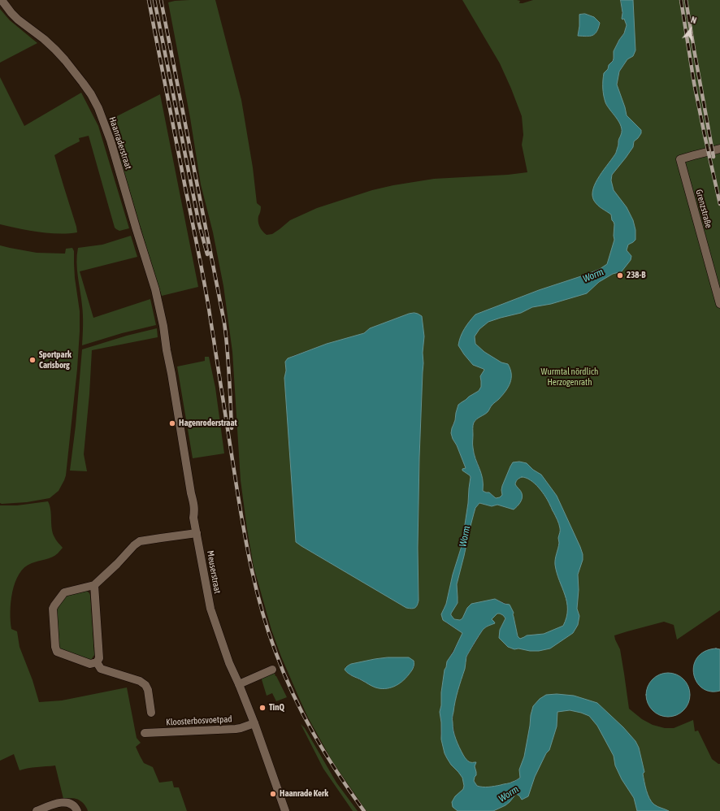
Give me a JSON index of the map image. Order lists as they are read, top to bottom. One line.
{"streets":{"street":["Haanraderstraat","Grenzstraße","Meuserstraat","Kloosterbosvoetpad"]},"crossings":[["Haanraderstraat","Meuserstraat"],["Meuserstraat","Kloosterbosvoetpad"]],"water":["Worm"],"parks":["Wurmtal nördlich Herzogenrath"],"places":["238-B","Sportpark Carisborg","Hagenroderstraat","TinQ","Haanrade Kerk"],"north":"top"}
